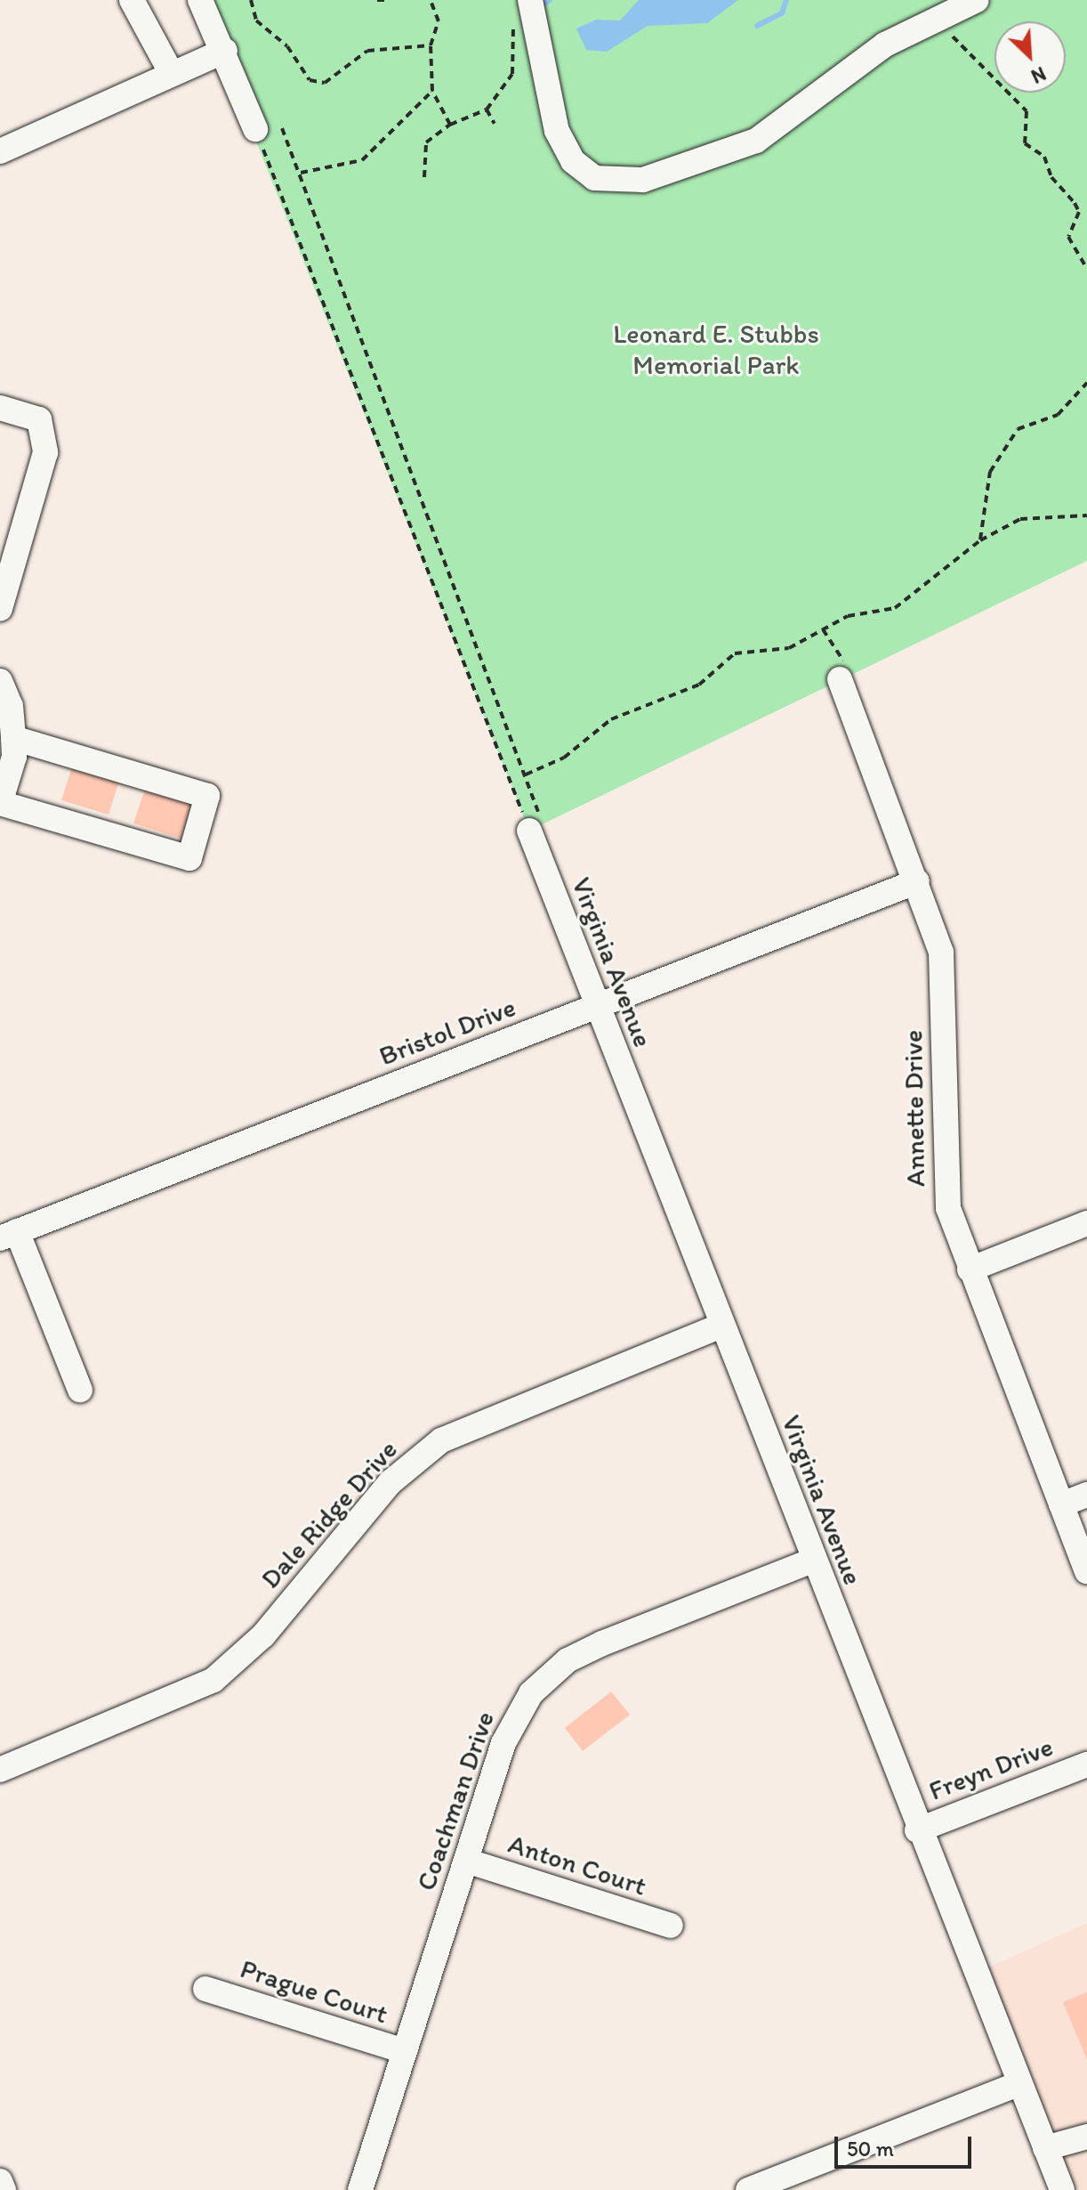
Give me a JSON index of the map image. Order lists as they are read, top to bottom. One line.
{"streets":{"street":["Virginia Avenue","Bristol Drive","Annette Drive","Dale Ridge Drive","Freyn Drive","Coachman Drive","Anton Court","Prague Court"]},"crossings":[["Virginia Avenue","Bristol Drive"],["Virginia Avenue","Dale Ridge Drive"],["Virginia Avenue","Freyn Drive"],["Virginia Avenue","Coachman Drive"],["Bristol Drive","Annette Drive"],["Coachman Drive","Anton Court"],["Coachman Drive","Prague Court"]],"parks":["Leonard E. Stubbs Memorial Park"],"scale_bar":"50 m","north":"bottom right"}
